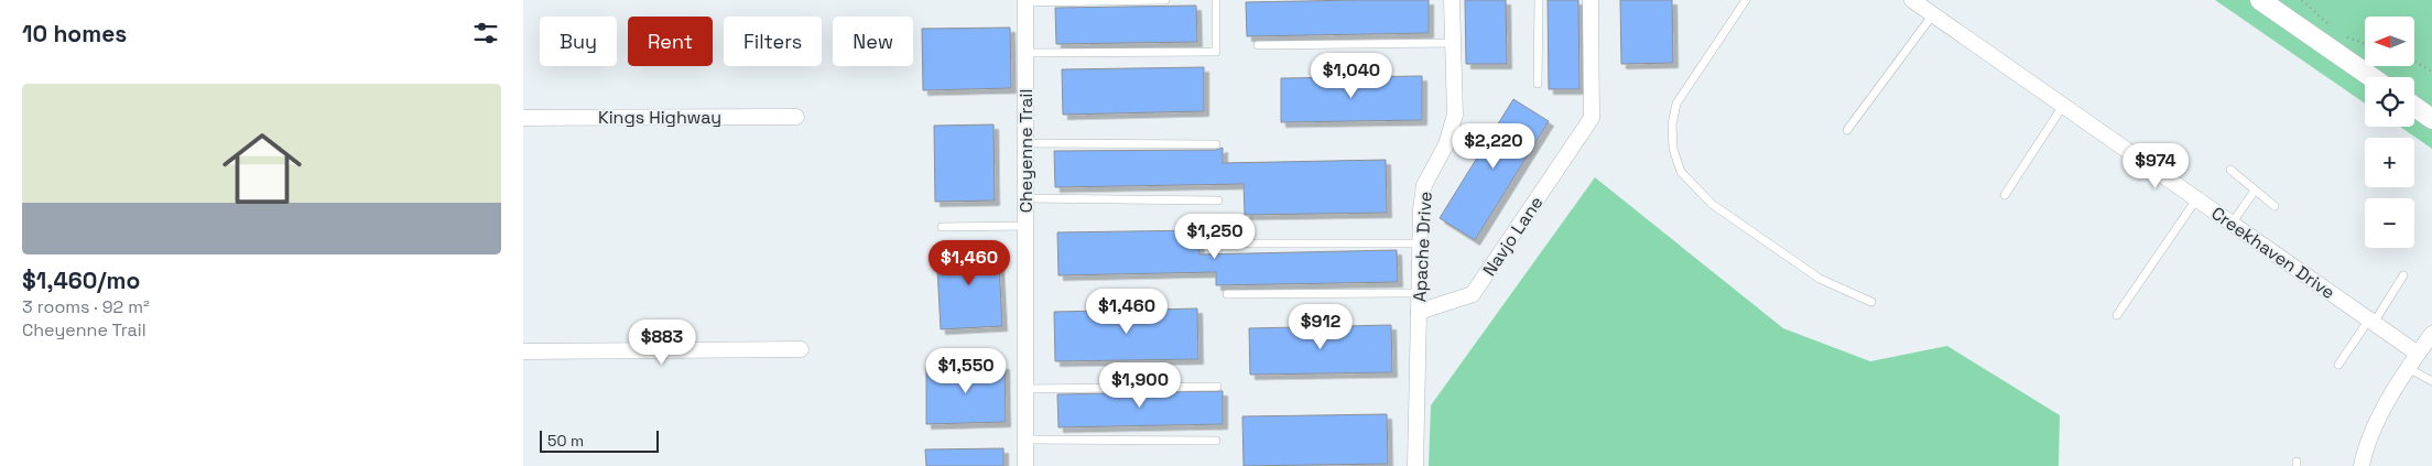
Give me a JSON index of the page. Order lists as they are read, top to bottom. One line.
{"streets":{"street":["Kings Highway","Cheyenne Trail","Navjo Lane","Apache Drive","Creekhaven Drive"]},"crossings":[["Navjo Lane","Apache Drive"]],"scale_bar":"50 m","north":"left","page":{"heading":"10 homes","map_buttons":["+","−"],"chip":["Buy","Rent","Filters","New"],"price":["$1,040","$2,220","$974","$1,250","$1,460","$1,460","$912","$883","$1,550","$1,900"],"list":[{"name":"$1,460/mo","note":"3 rooms · 92 m² · Cheyenne Trail"}],"scale":"50 m"}}
